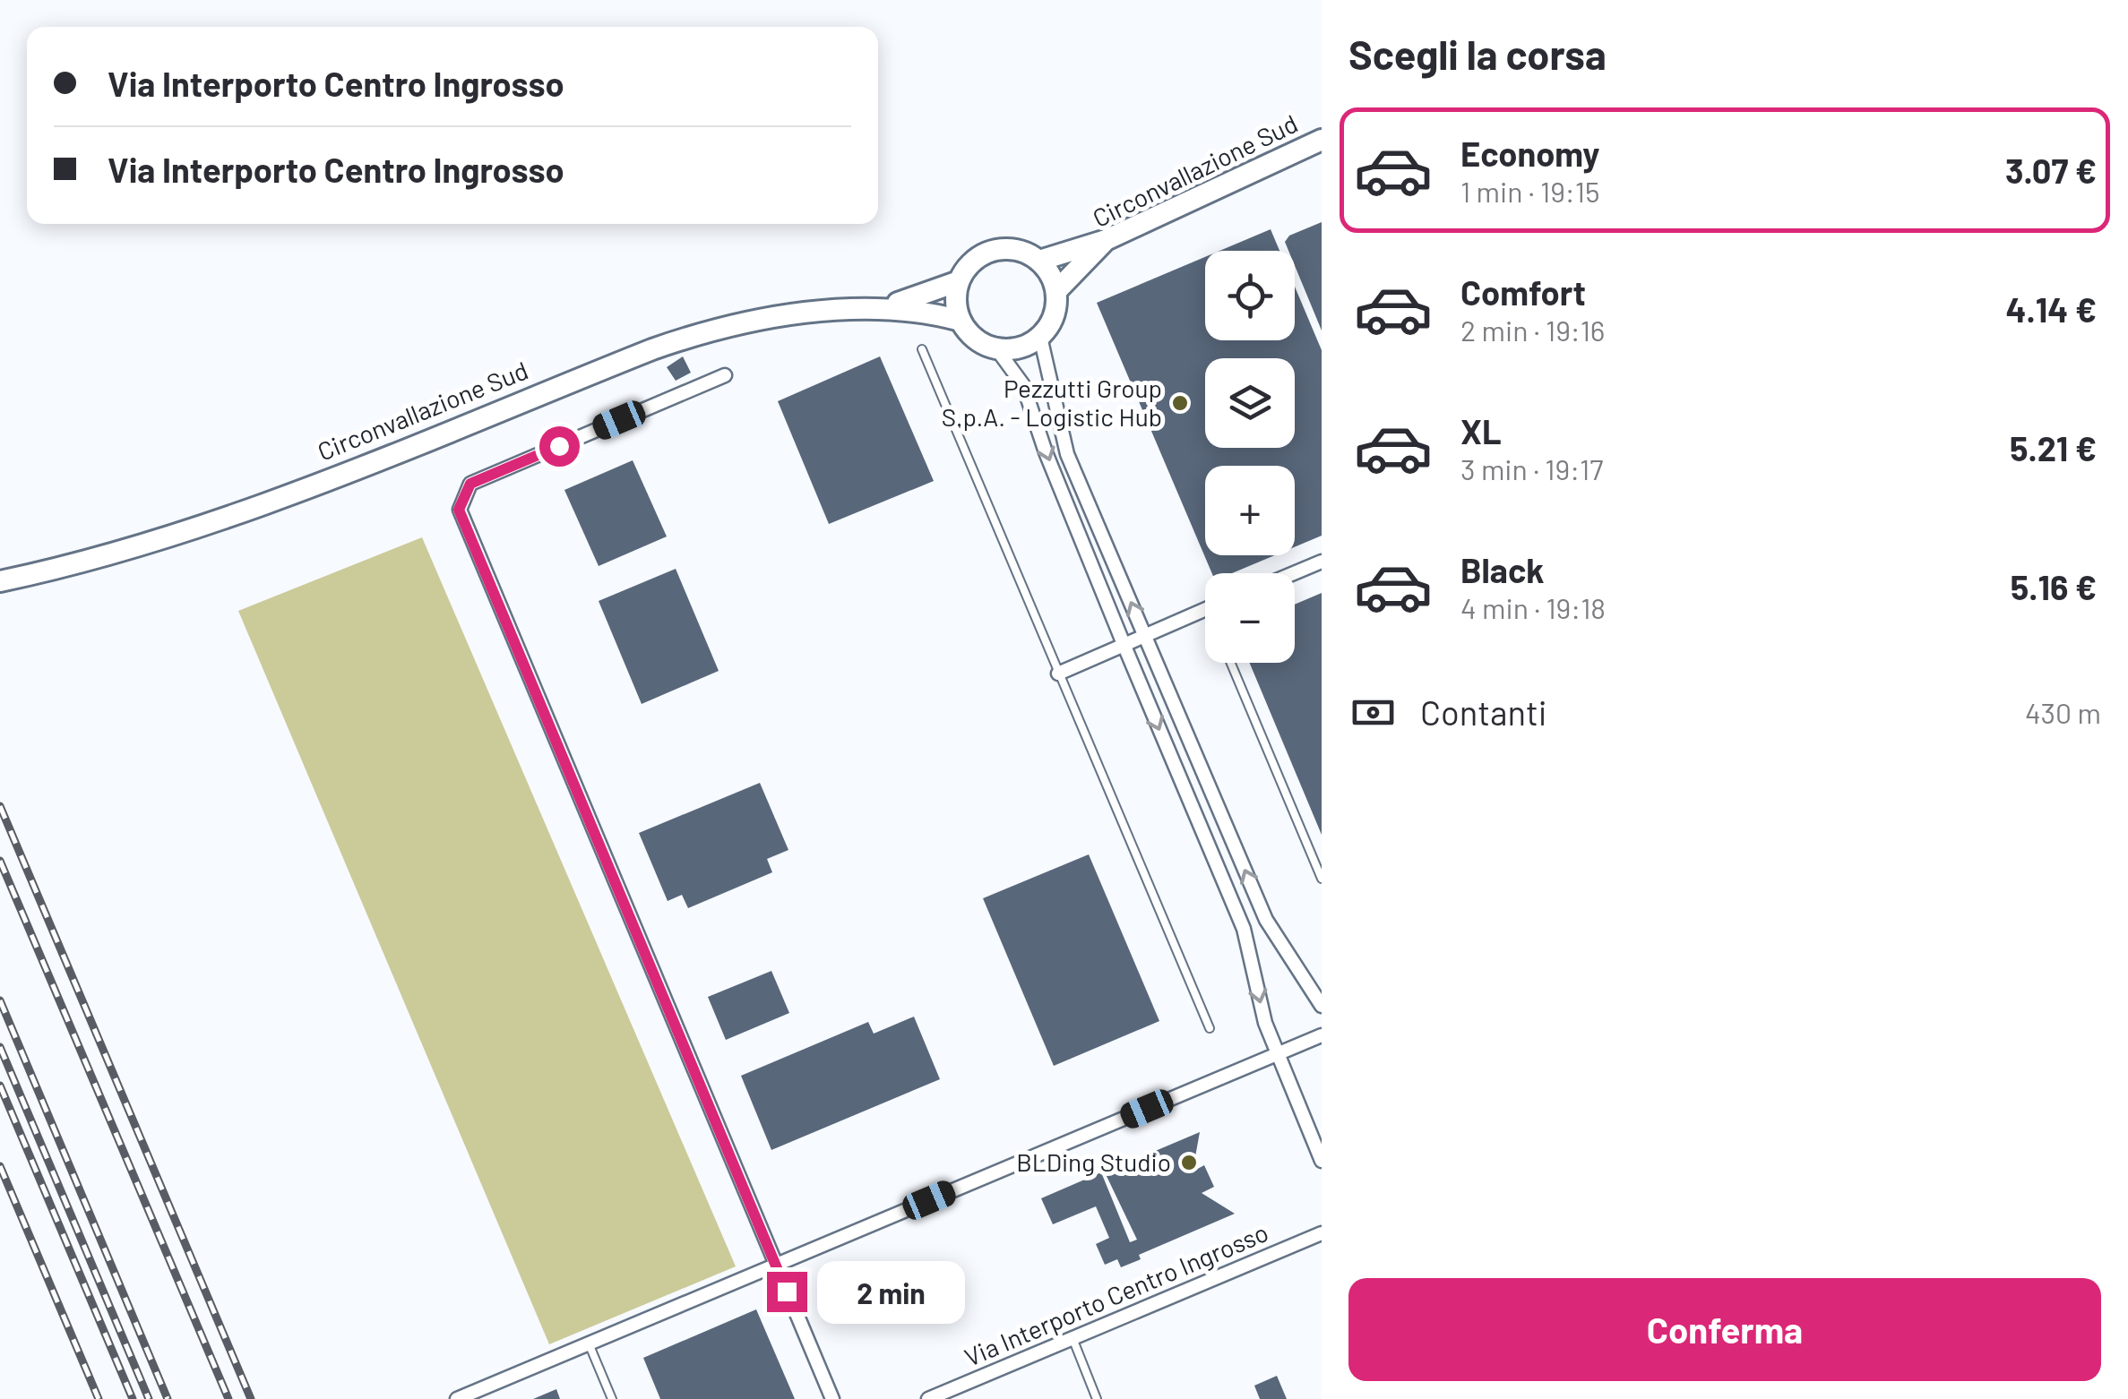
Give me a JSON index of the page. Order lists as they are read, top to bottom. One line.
{"streets":{"main road":["Circonvallazione Sud"],"street":["Via Interporto Centro Ingrosso"]},"places":["Pezzutti Group S.p.A. - Logistic Hub","BLDing Studio"],"page":{"heading":"Scegli la corsa","banner":["Via Interporto Centro Ingrosso","Via Interporto Centro Ingrosso"],"list":[{"name":"Economy","note":"1 min · 19:15","value":"3.07 €"},{"name":"Comfort","note":"2 min · 19:16","value":"4.14 €"},{"name":"XL","note":"3 min · 19:17","value":"5.21 €"},{"name":"Black","note":"4 min · 19:18","value":"5.16 €"}],"map_buttons":["+","−"],"pay":["Contanti","430 m"],"buttons":"Conferma","bubble":"2 min"}}
